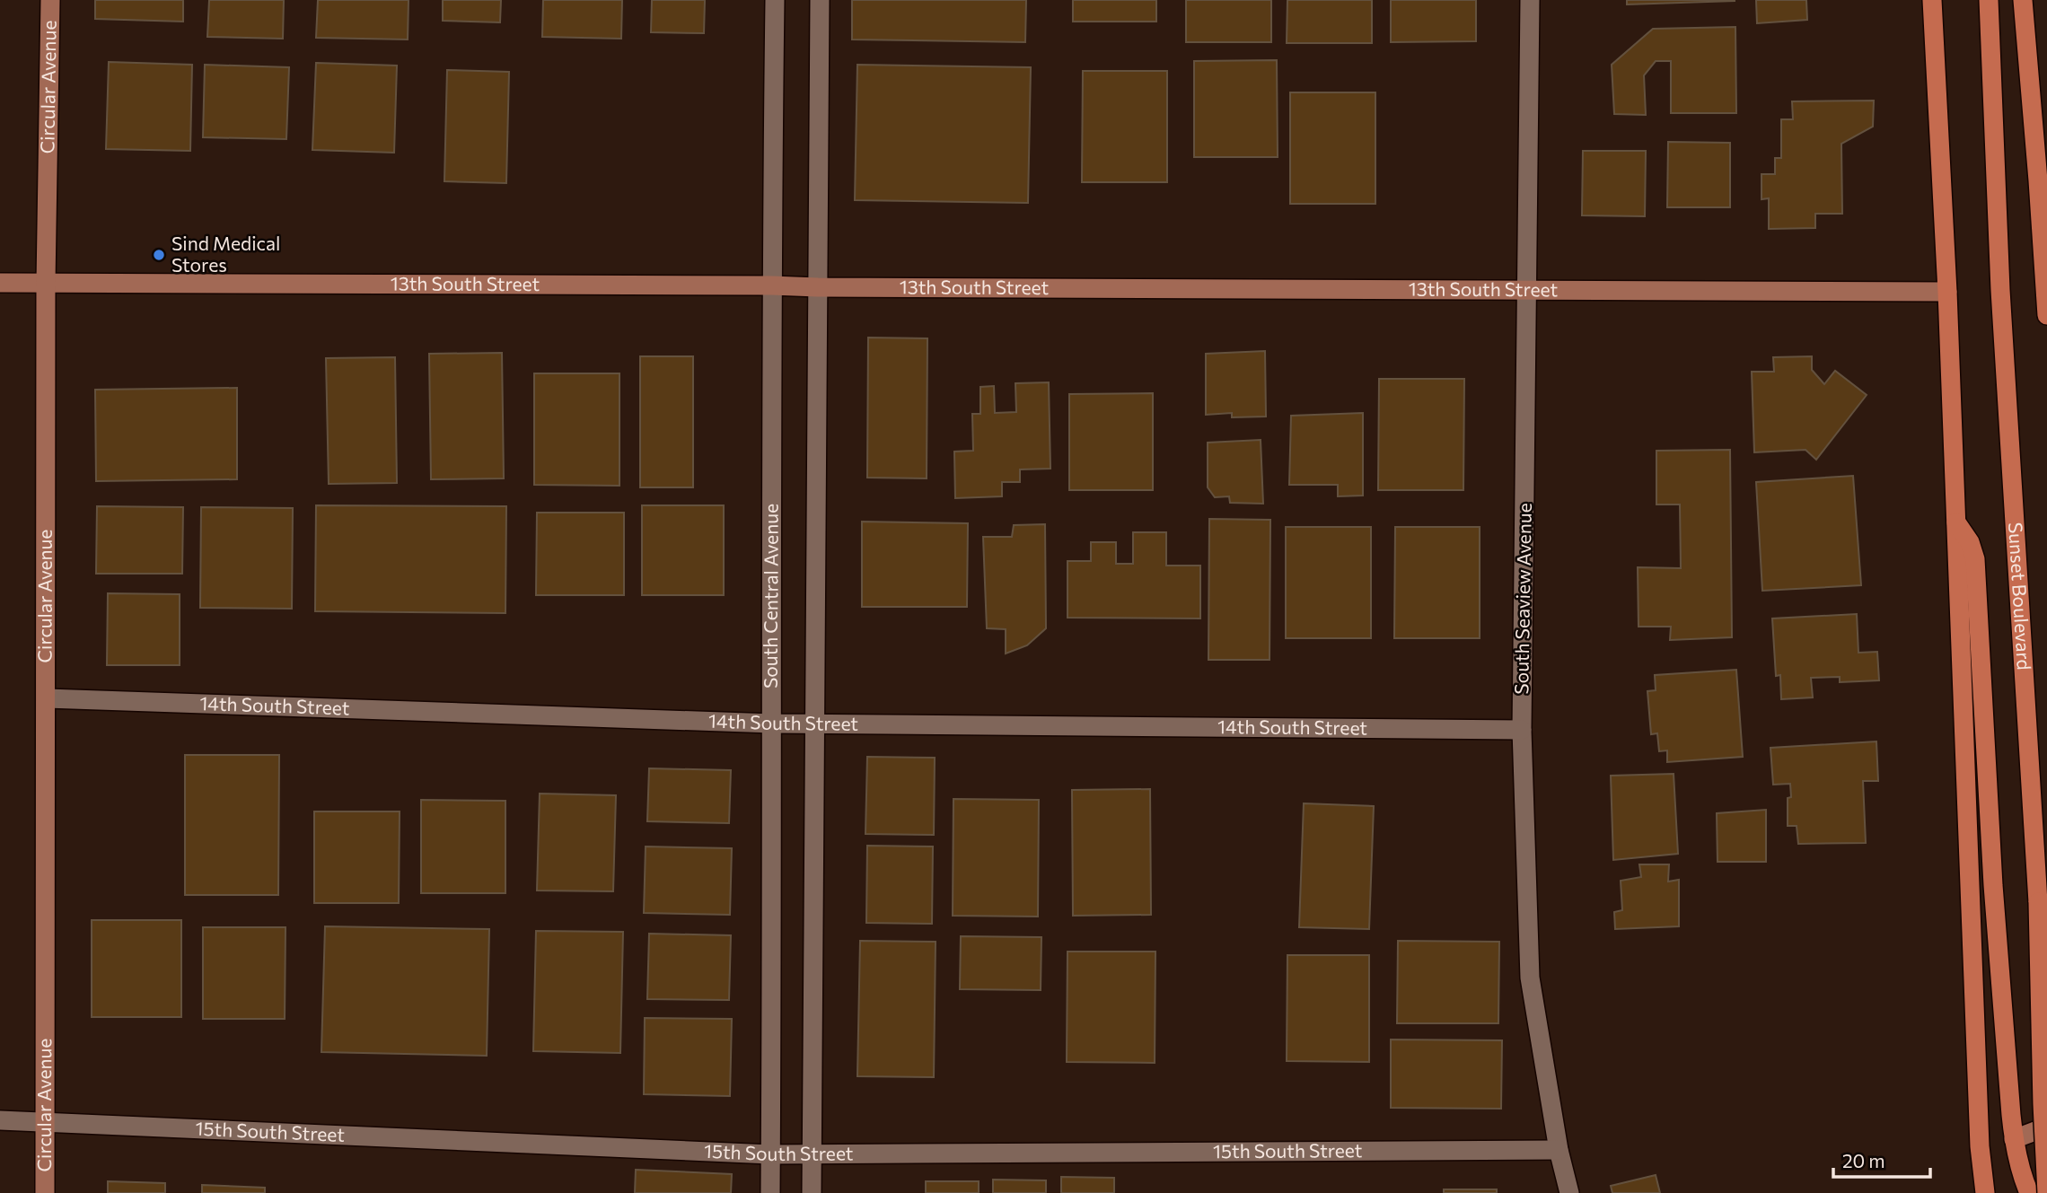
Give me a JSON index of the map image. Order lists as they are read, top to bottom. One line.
{"streets":{"main road":["Sunset Boulevard"],"street":["Circular Avenue","13th South Street","South Central Avenue","South Seaview Avenue","14th South Street","15th South Street"]},"crossings":[["Circular Avenue","13th South Street"],["Circular Avenue","14th South Street"],["Circular Avenue","15th South Street"],["13th South Street","South Central Avenue"],["13th South Street","South Seaview Avenue"],["South Central Avenue","14th South Street"],["South Central Avenue","15th South Street"],["South Seaview Avenue","14th South Street"],["South Seaview Avenue","15th South Street"]],"places":["Sind Medical Stores"],"scale_bar":"20 m"}
